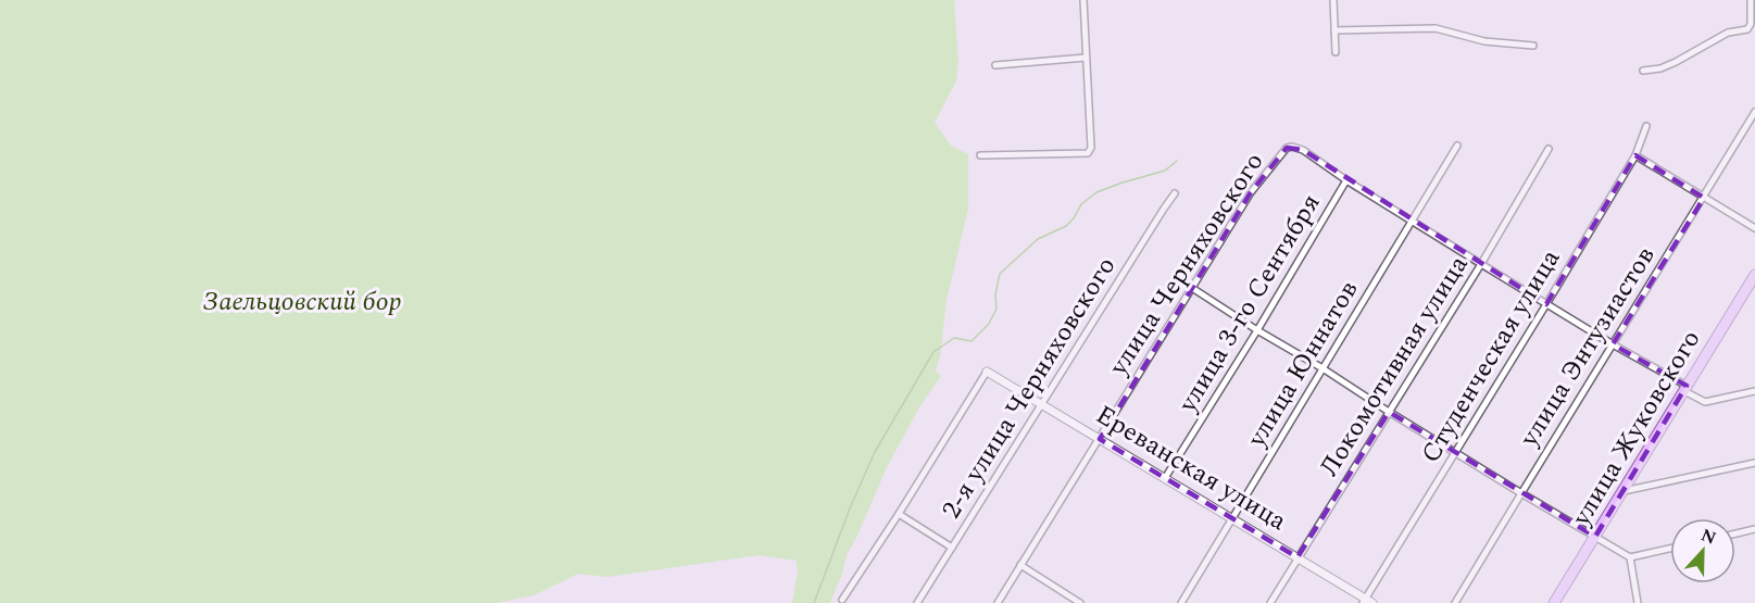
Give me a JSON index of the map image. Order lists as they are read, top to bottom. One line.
{"streets":{"main road":["улица Жуковского"],"street":["улица Черняховского","улица 3-го Сентября","улица Энтузиастов","Студенческая улица","улица Юннатов","Локомотивная улица","2-я улица Черняховского","Ереванская улица"]},"crossings":[["улица Черняховского","улица 3-го Сентября"],["улица Черняховского","Ереванская улица"],["улица 3-го Сентября","Ереванская улица"],["Студенческая улица","Ереванская улица"],["улица Юннатов","Ереванская улица"],["Локомотивная улица","Ереванская улица"],["2-я улица Черняховского","Ереванская улица"]],"parks":["Заельцовский бор"],"north":"top"}
